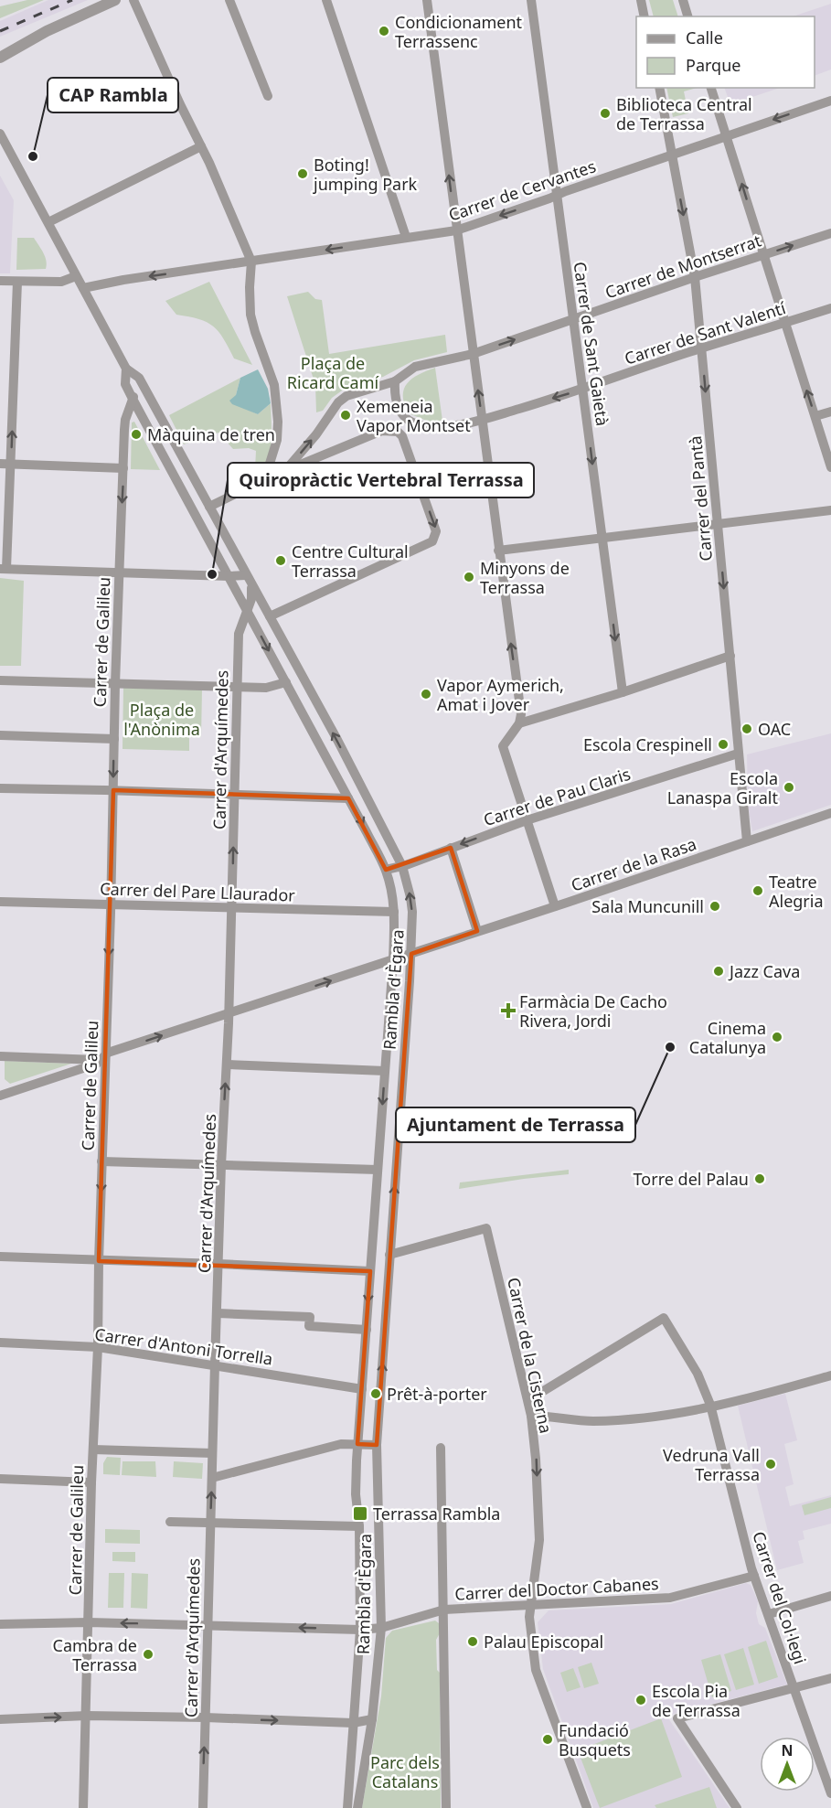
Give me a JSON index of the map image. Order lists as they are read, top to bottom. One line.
{"streets":{"street":["Carrer de Cervantes","Carrer de Montserrat","Carrer de Sant Valentí","Carrer de Sant Gaietà","Carrer del Pantà","Carrer de Galileu","Carrer d'Arquímedes","Carrer de Pau Claris","Carrer de la Rasa","Carrer del Pare Llaurador","Rambla d'Ègara","Carrer d'Antoni Torrella","Carrer de la Cisterna","Carrer del Doctor Cabanes","Carrer del Col·legi"]},"crossings":[["Carrer de Cervantes","Carrer de Sant Gaietà"],["Carrer de Cervantes","Carrer del Pantà"],["Carrer de Cervantes","Rambla d'Ègara"],["Carrer de Montserrat","Carrer de Sant Valentí"],["Carrer de Montserrat","Carrer de Sant Gaietà"],["Carrer de Montserrat","Carrer del Pantà"],["Carrer de Sant Valentí","Carrer de Sant Gaietà"],["Carrer de Sant Valentí","Carrer del Pantà"],["Carrer del Pantà","Carrer de Pau Claris"],["Carrer del Pantà","Carrer de la Rasa"],["Carrer de Galileu","Carrer del Pare Llaurador"],["Carrer de Galileu","Rambla d'Ègara"],["Carrer de Galileu","Carrer d'Antoni Torrella"],["Carrer de Galileu","Carrer del Doctor Cabanes"],["Carrer d'Arquímedes","Carrer del Pare Llaurador"],["Carrer d'Arquímedes","Rambla d'Ègara"],["Carrer d'Arquímedes","Carrer d'Antoni Torrella"],["Carrer d'Arquímedes","Carrer del Doctor Cabanes"],["Carrer de Pau Claris","Rambla d'Ègara"],["Carrer de la Rasa","Rambla d'Ègara"],["Carrer del Pare Llaurador","Rambla d'Ègara"],["Rambla d'Ègara","Carrer d'Antoni Torrella"],["Rambla d'Ègara","Carrer de la Cisterna"],["Rambla d'Ègara","Carrer del Doctor Cabanes"],["Carrer de la Cisterna","Carrer del Doctor Cabanes"],["Carrer de la Cisterna","Carrer del Col·legi"],["Carrer del Doctor Cabanes","Carrer del Col·legi"]],"one_way":["Carrer de Cervantes","Carrer de Montserrat","Carrer de Sant Gaietà","Carrer del Pantà","Carrer del Doctor Cabanes"],"parks":["Plaça de Ricard Camí","Plaça de l'Anònima","Parc dels Catalans"],"places":{"other":["Condicionament Terrassenc","Biblioteca Central de Terrassa","CAP Rambla","Boting! jumping Park","Xemeneia Vapor Montset","Màquina de tren","Centre Cultural Terrassa","Quiropràctic Vertebral Terrassa","Minyons de Terrassa","Vapor Aymerich, Amat i Jover","OAC","Escola Crespinell","Escola Lanaspa Giralt","Teatre Alegria","Sala Muncunill","Jazz Cava","Cinema Catalunya","Ajuntament de Terrassa","Torre del Palau","Prêt-à-porter","Vedruna Vall Terrassa","Palau Episcopal","Cambra de Terrassa","Escola Pia de Terrassa","Fundació Busquets"],"health":["Farmàcia De Cacho Rivera, Jordi"],"transit":["Terrassa Rambla"]},"legend":["Calle","Parque"],"north":"top"}
